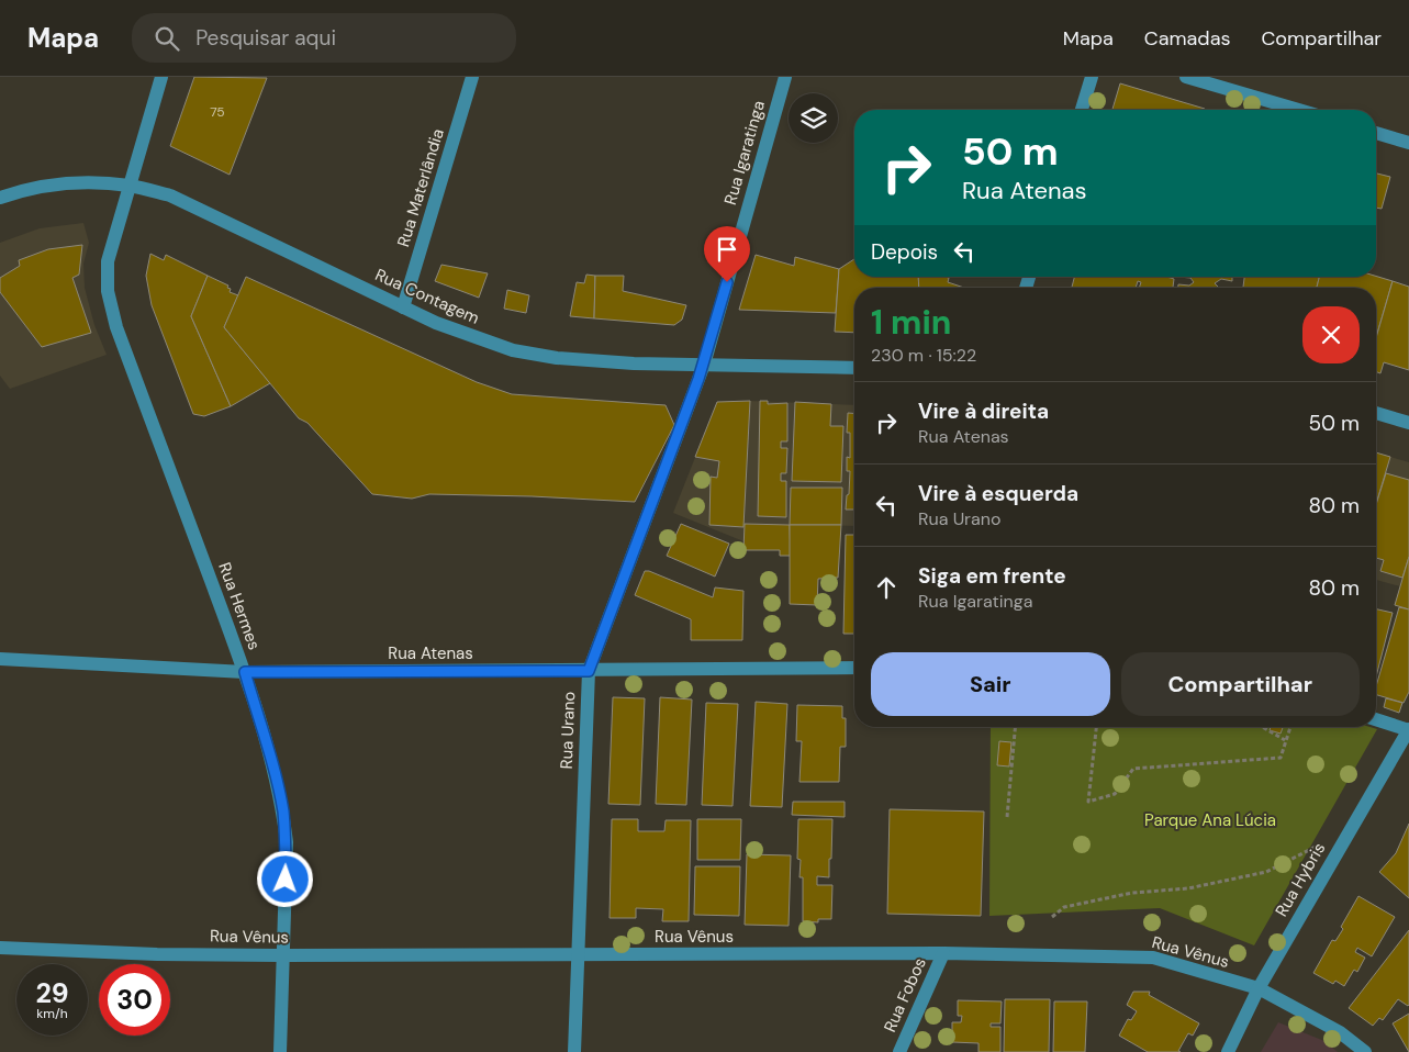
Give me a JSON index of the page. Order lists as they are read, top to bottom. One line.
{"streets":{"street":["Rua Igaratinga","Rua Materlândia","Rua Contagem","Rua Hermes","Rua Atenas","Rua Urano","Rua Hybris","Rua Vênus","Rua Fobos"]},"crossings":[["Rua Igaratinga","Rua Contagem"],["Rua Igaratinga","Rua Urano"],["Rua Materlândia","Rua Contagem"],["Rua Contagem","Rua Hermes"],["Rua Contagem","Rua Urano"],["Rua Hermes","Rua Atenas"],["Rua Hermes","Rua Vênus"],["Rua Atenas","Rua Urano"],["Rua Urano","Rua Vênus"],["Rua Hybris","Rua Vênus"],["Rua Vênus","Rua Fobos"]],"parks":["Parque Ana Lúcia"],"house_numbers":["75"],"page":{"header":"Mapa","search":"Pesquisar aqui","nav":["Mapa","Camadas","Compartilhar"],"turn":["50 m","Rua Atenas"],"then":"Depois","heading":["1 min","230 m · 15:22"],"list":[{"name":"Vire à direita","note":"Rua Atenas","value":"50 m"},{"name":"Vire à esquerda","note":"Rua Urano","value":"80 m"},{"name":"Siga em frente","note":"Rua Igaratinga","value":"80 m"}],"buttons":["Sair","Compartilhar"],"speed":"29 km/h","limit":"30"}}
